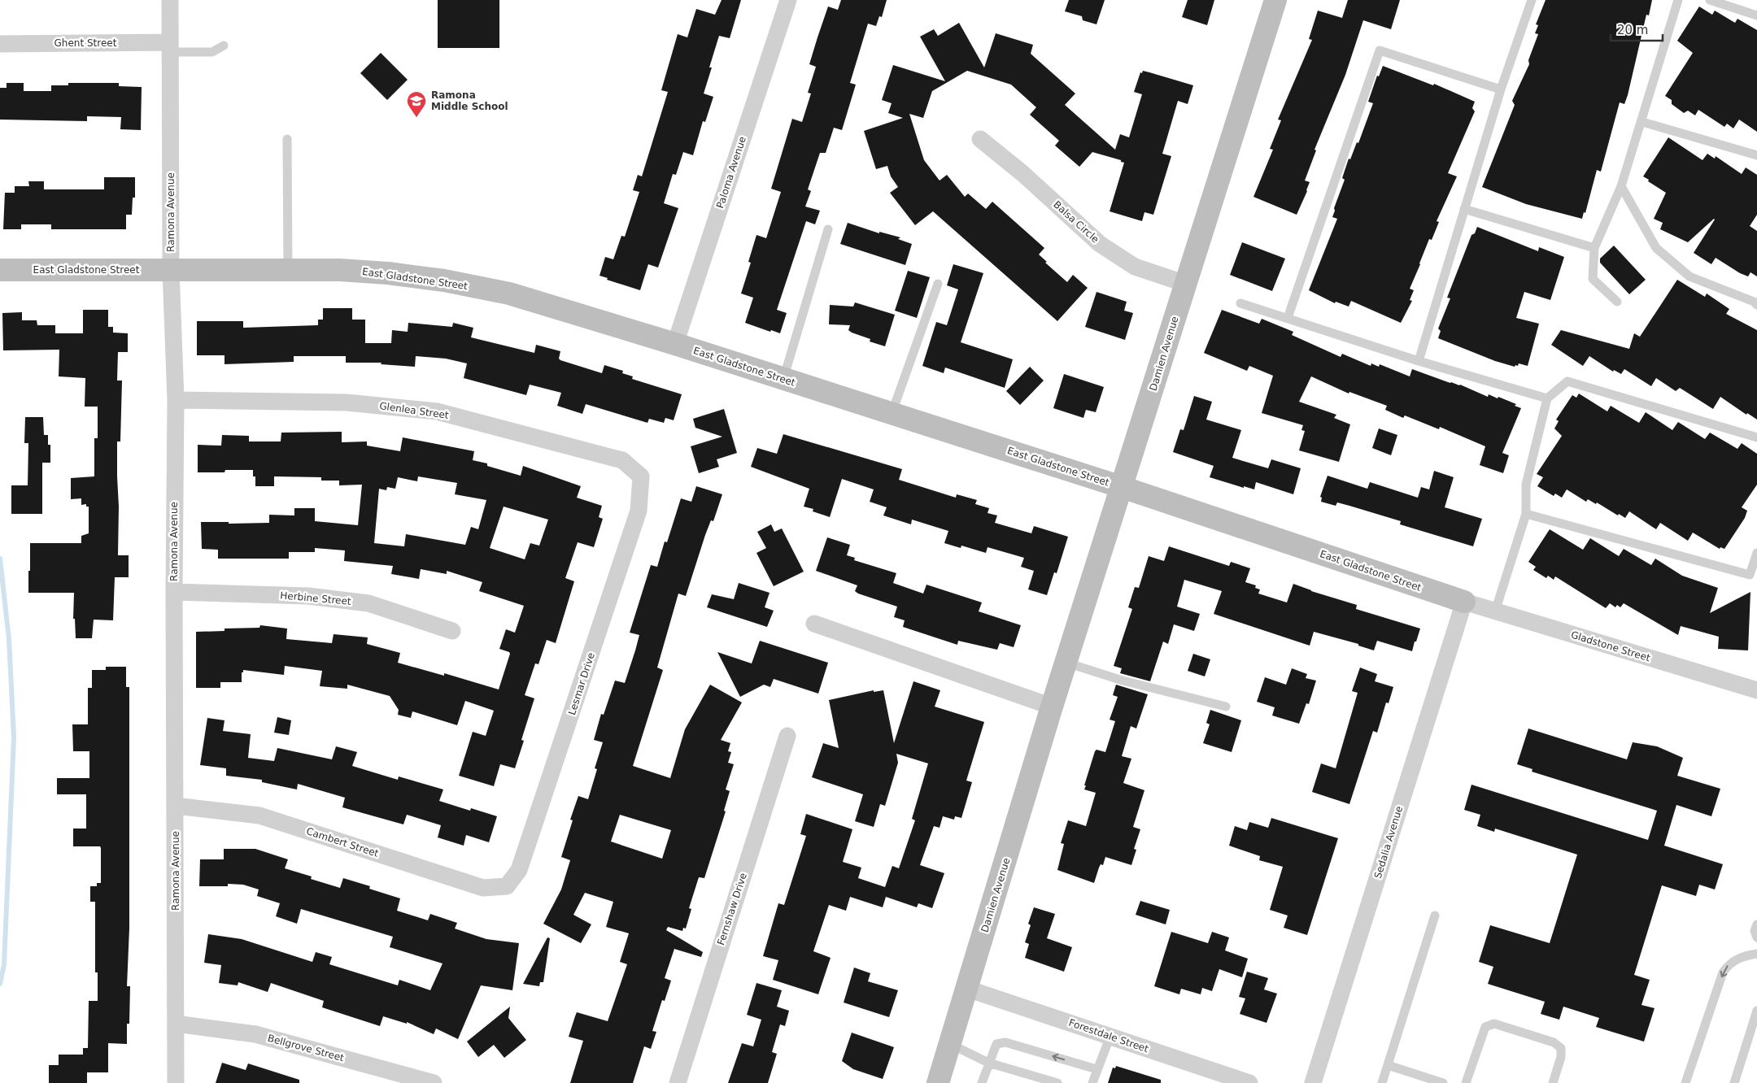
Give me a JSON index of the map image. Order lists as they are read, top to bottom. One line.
{"streets":{"street":["Ghent Street","Paloma Avenue","Ramona Avenue","Balsa Circle","East Gladstone Street","Damien Avenue","Glenlea Street","Herbine Street","Gladstone Street","Lesmar Drive","Cambert Street","Sedalia Avenue","Fernshaw Drive","Forestdale Street","Bellgrove Street"]},"crossings":[["Ghent Street","Ramona Avenue"],["Paloma Avenue","East Gladstone Street"],["Ramona Avenue","East Gladstone Street"],["Ramona Avenue","Glenlea Street"],["Ramona Avenue","Herbine Street"],["Ramona Avenue","Cambert Street"],["Ramona Avenue","Bellgrove Street"],["Balsa Circle","Damien Avenue"],["East Gladstone Street","Damien Avenue"],["East Gladstone Street","Gladstone Street"],["East Gladstone Street","Sedalia Avenue"],["Damien Avenue","Forestdale Street"],["Glenlea Street","Lesmar Drive"],["Gladstone Street","Sedalia Avenue"],["Lesmar Drive","Cambert Street"]],"places":{"school or university":["Ramona Middle School"]},"scale_bar":"20 m"}
